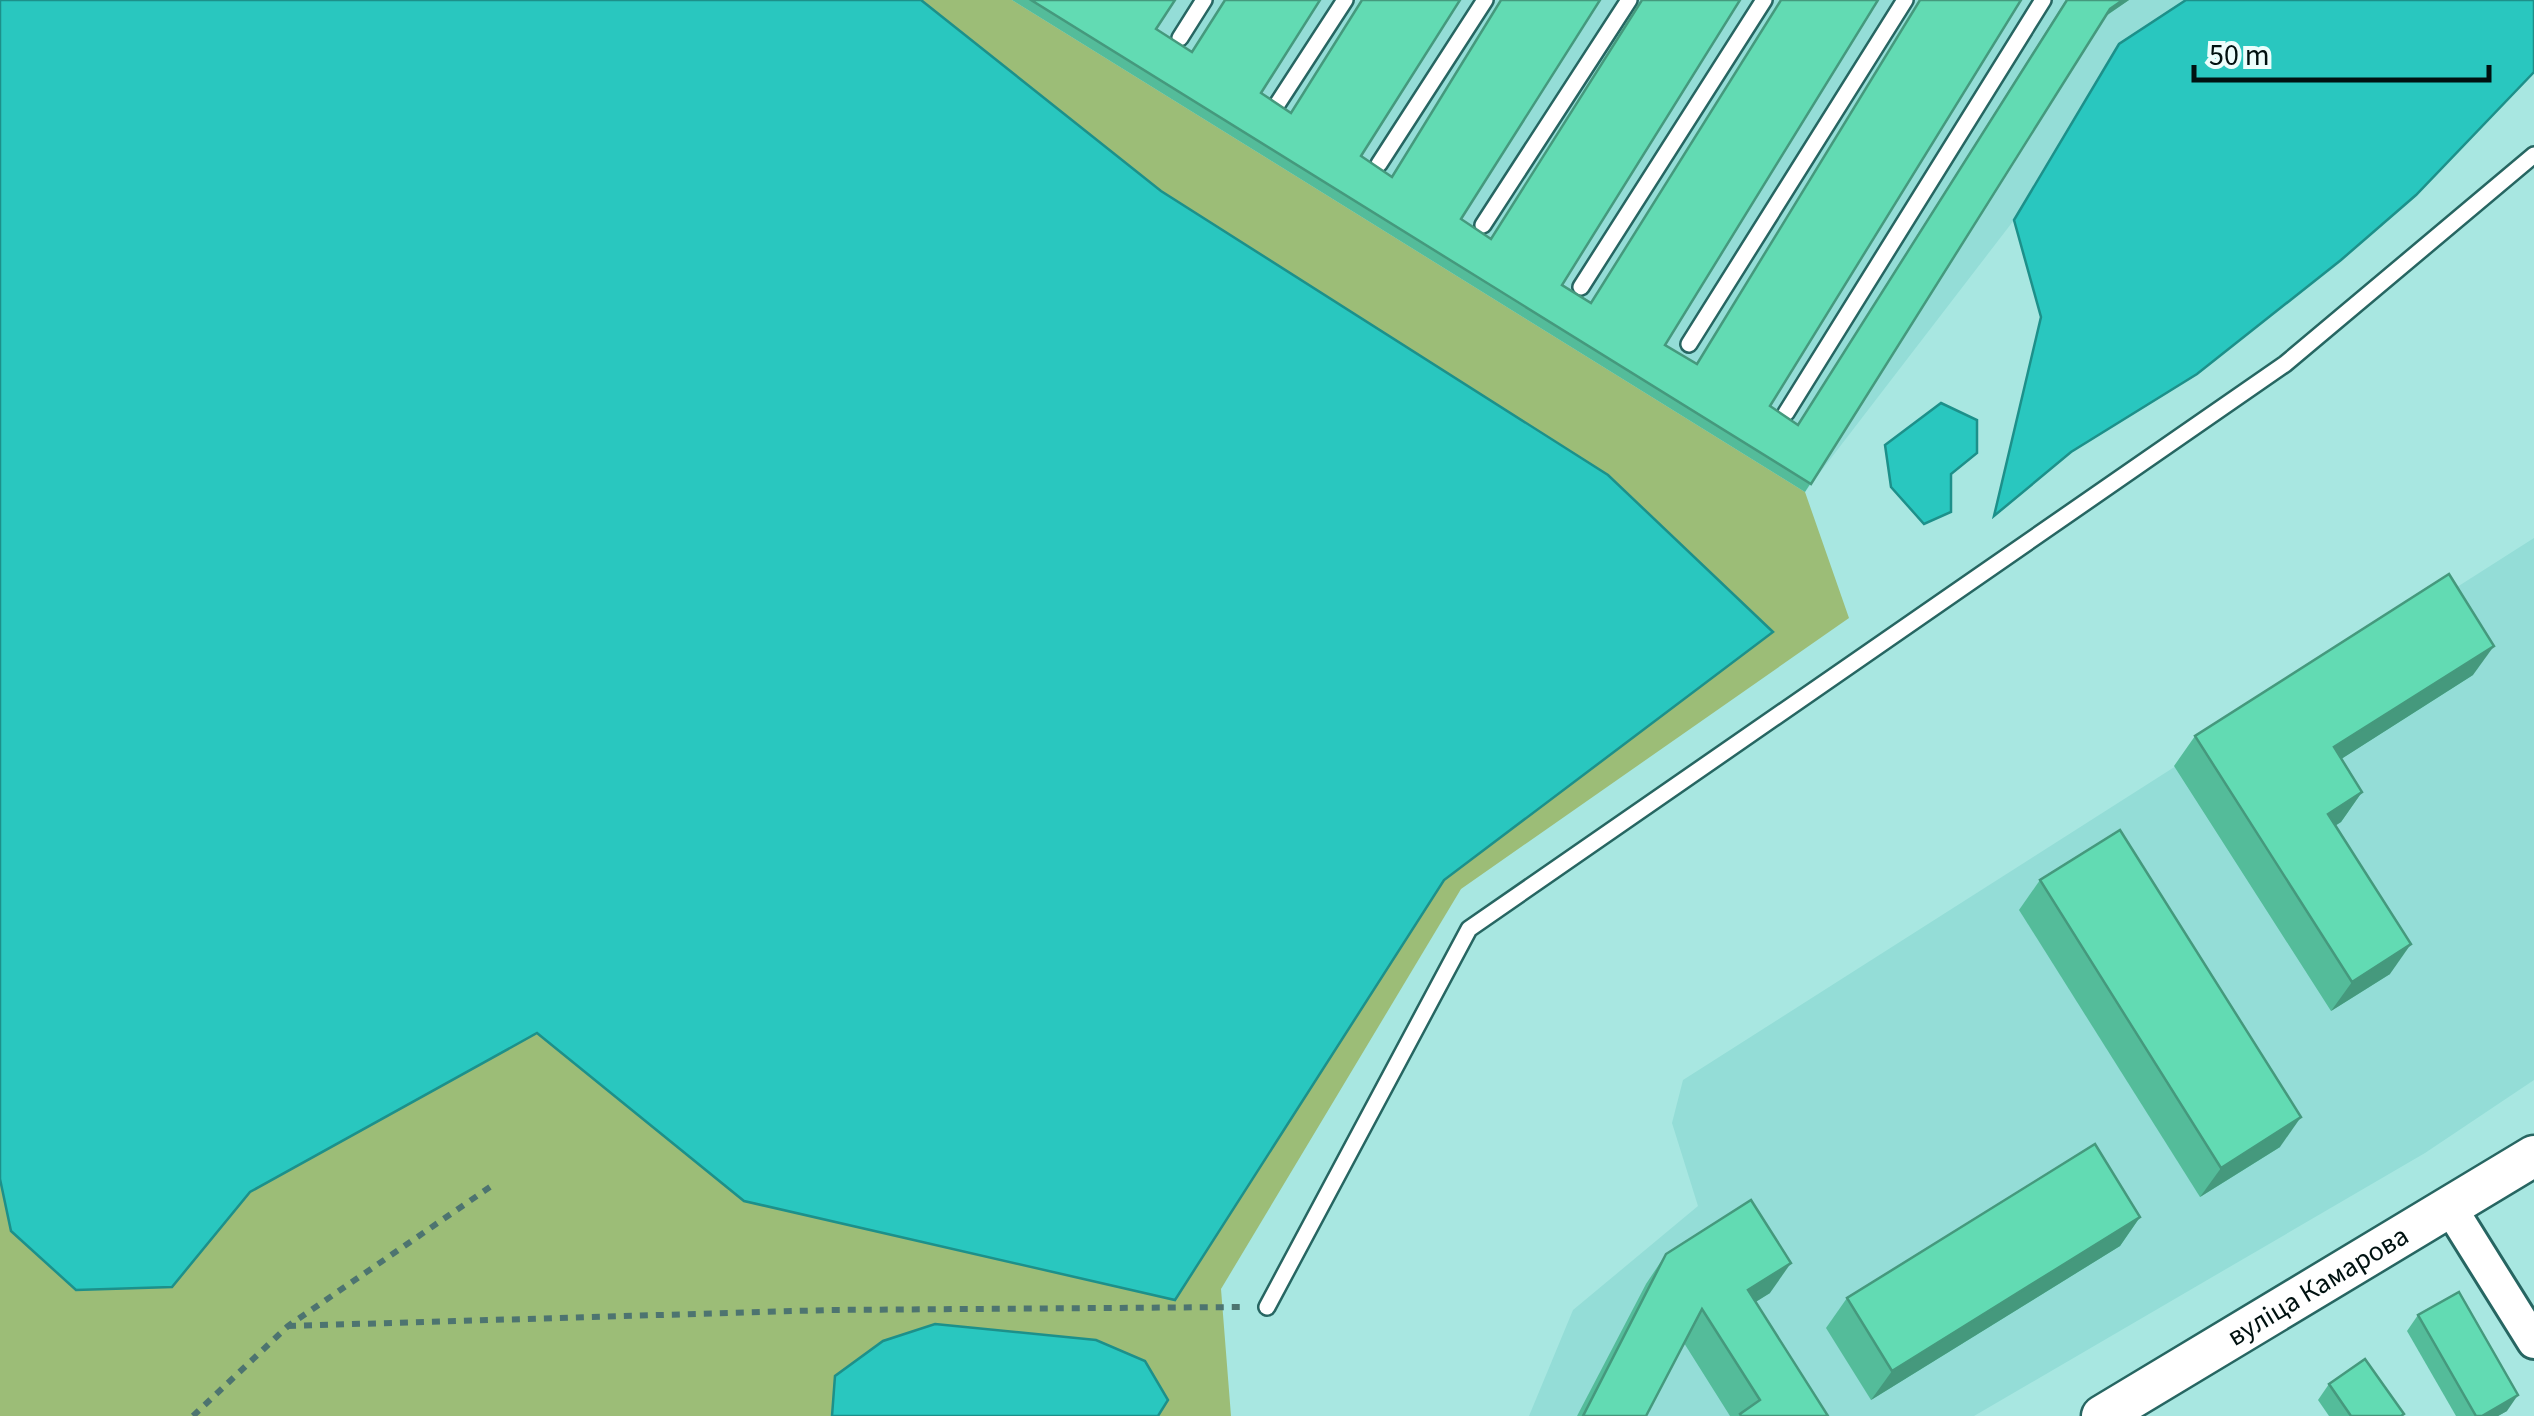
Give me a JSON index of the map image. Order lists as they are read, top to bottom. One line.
{"streets":{"street":["вуліца Камарова"]},"scale_bar":"50 m"}
